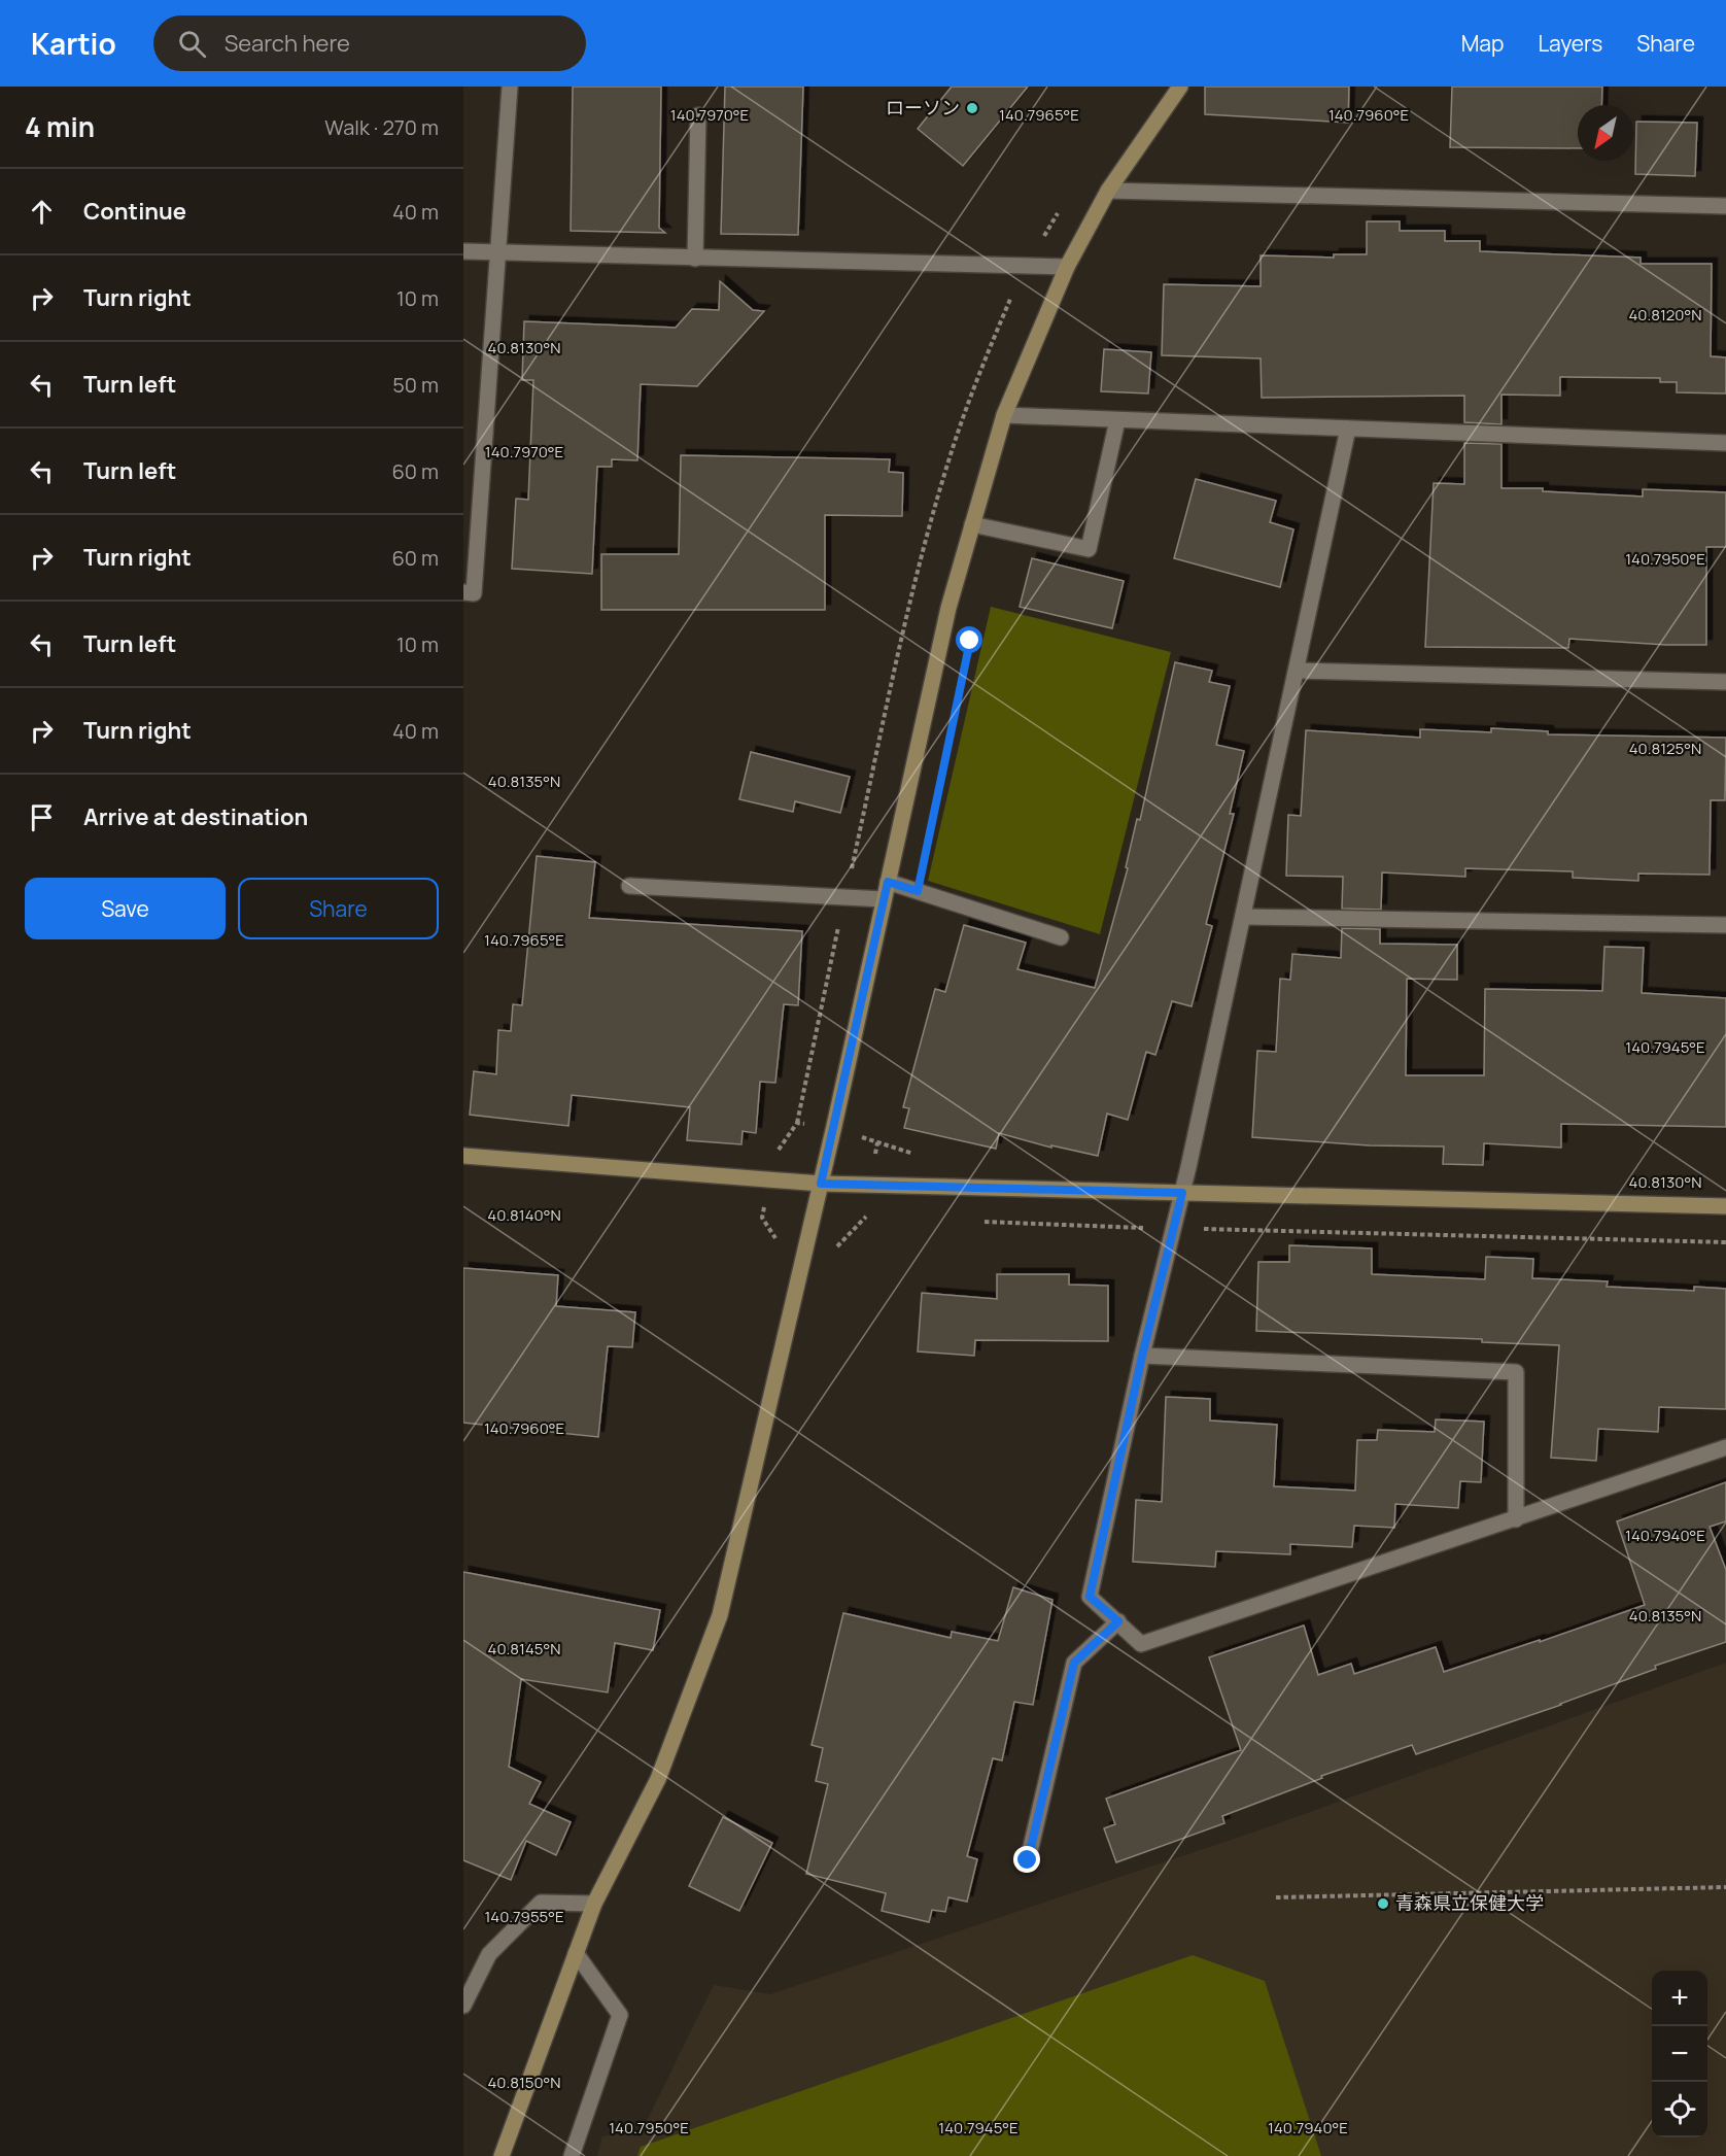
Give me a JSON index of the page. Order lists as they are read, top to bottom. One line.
{"places":["ローソン","青森県立保健大学"],"north":"bottom left","page":{"header":"Kartio","search":"Search here","nav":["Map","Layers","Share"],"heading":["4 min","Walk · 270 m"],"list":[["Continue","40 m"],["Turn right","10 m"],["Turn left","50 m"],["Turn left","60 m"],["Turn right","60 m"],["Turn left","10 m"],["Turn right","40 m"],"Arrive at destination"],"buttons":["Save","Share"],"map_buttons":["+","−"]},"coordinates":["140.7970°E","140.7965°E","140.7960°E","40.8120°N","40.8130°N","140.7950°E","40.8125°N","40.8135°N","140.7945°E","40.8140°N","140.7940°E","40.8145°N","140.7955°E","40.8150°N"]}
